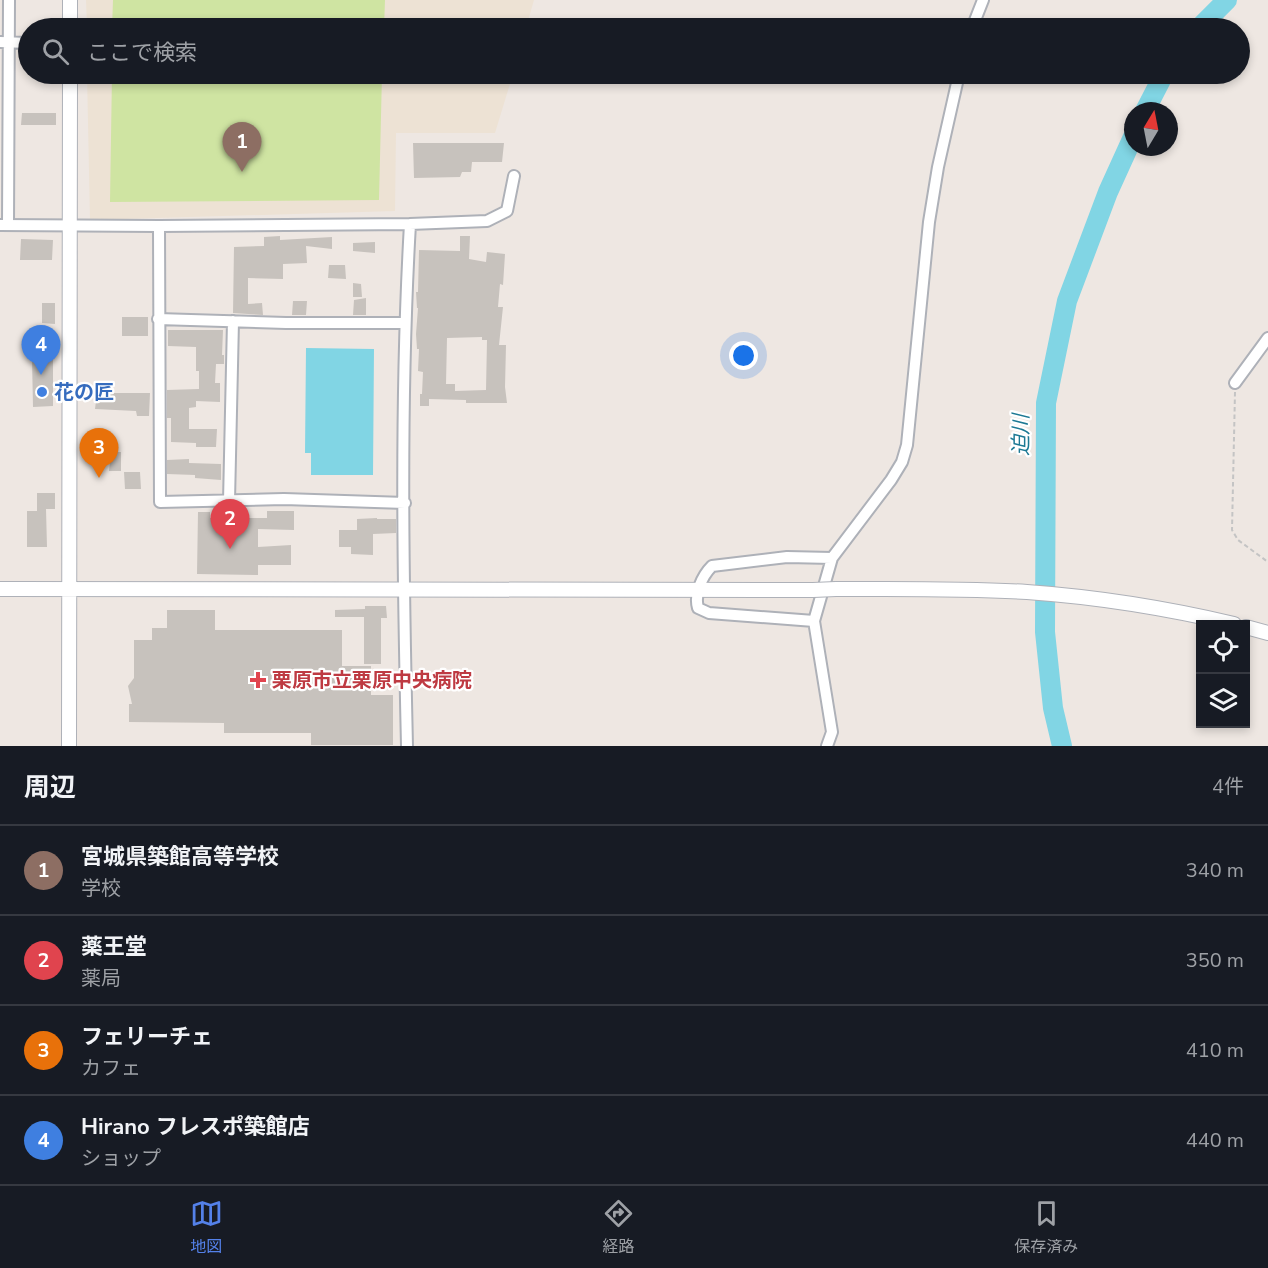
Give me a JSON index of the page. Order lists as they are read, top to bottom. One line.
{"water":["迫川"],"places":{"other":["花の匠"],"health":["栗原市立栗原中央病院"]},"north":"top","page":{"search":"ここで検索","pins":["1","4","3","2"],"heading":["周辺","4件"],"list":[{"mark":"1","name":"宮城県築館高等学校","note":"学校","value":"340 m"},{"mark":"2","name":"薬王堂","note":"薬局","value":"350 m"},{"mark":"3","name":"フェリーチェ","note":"カフェ","value":"410 m"},{"mark":"4","name":"Hirano フレスポ築館店","note":"ショップ","value":"440 m"}],"nav":["地図","経路","保存済み"]}}
